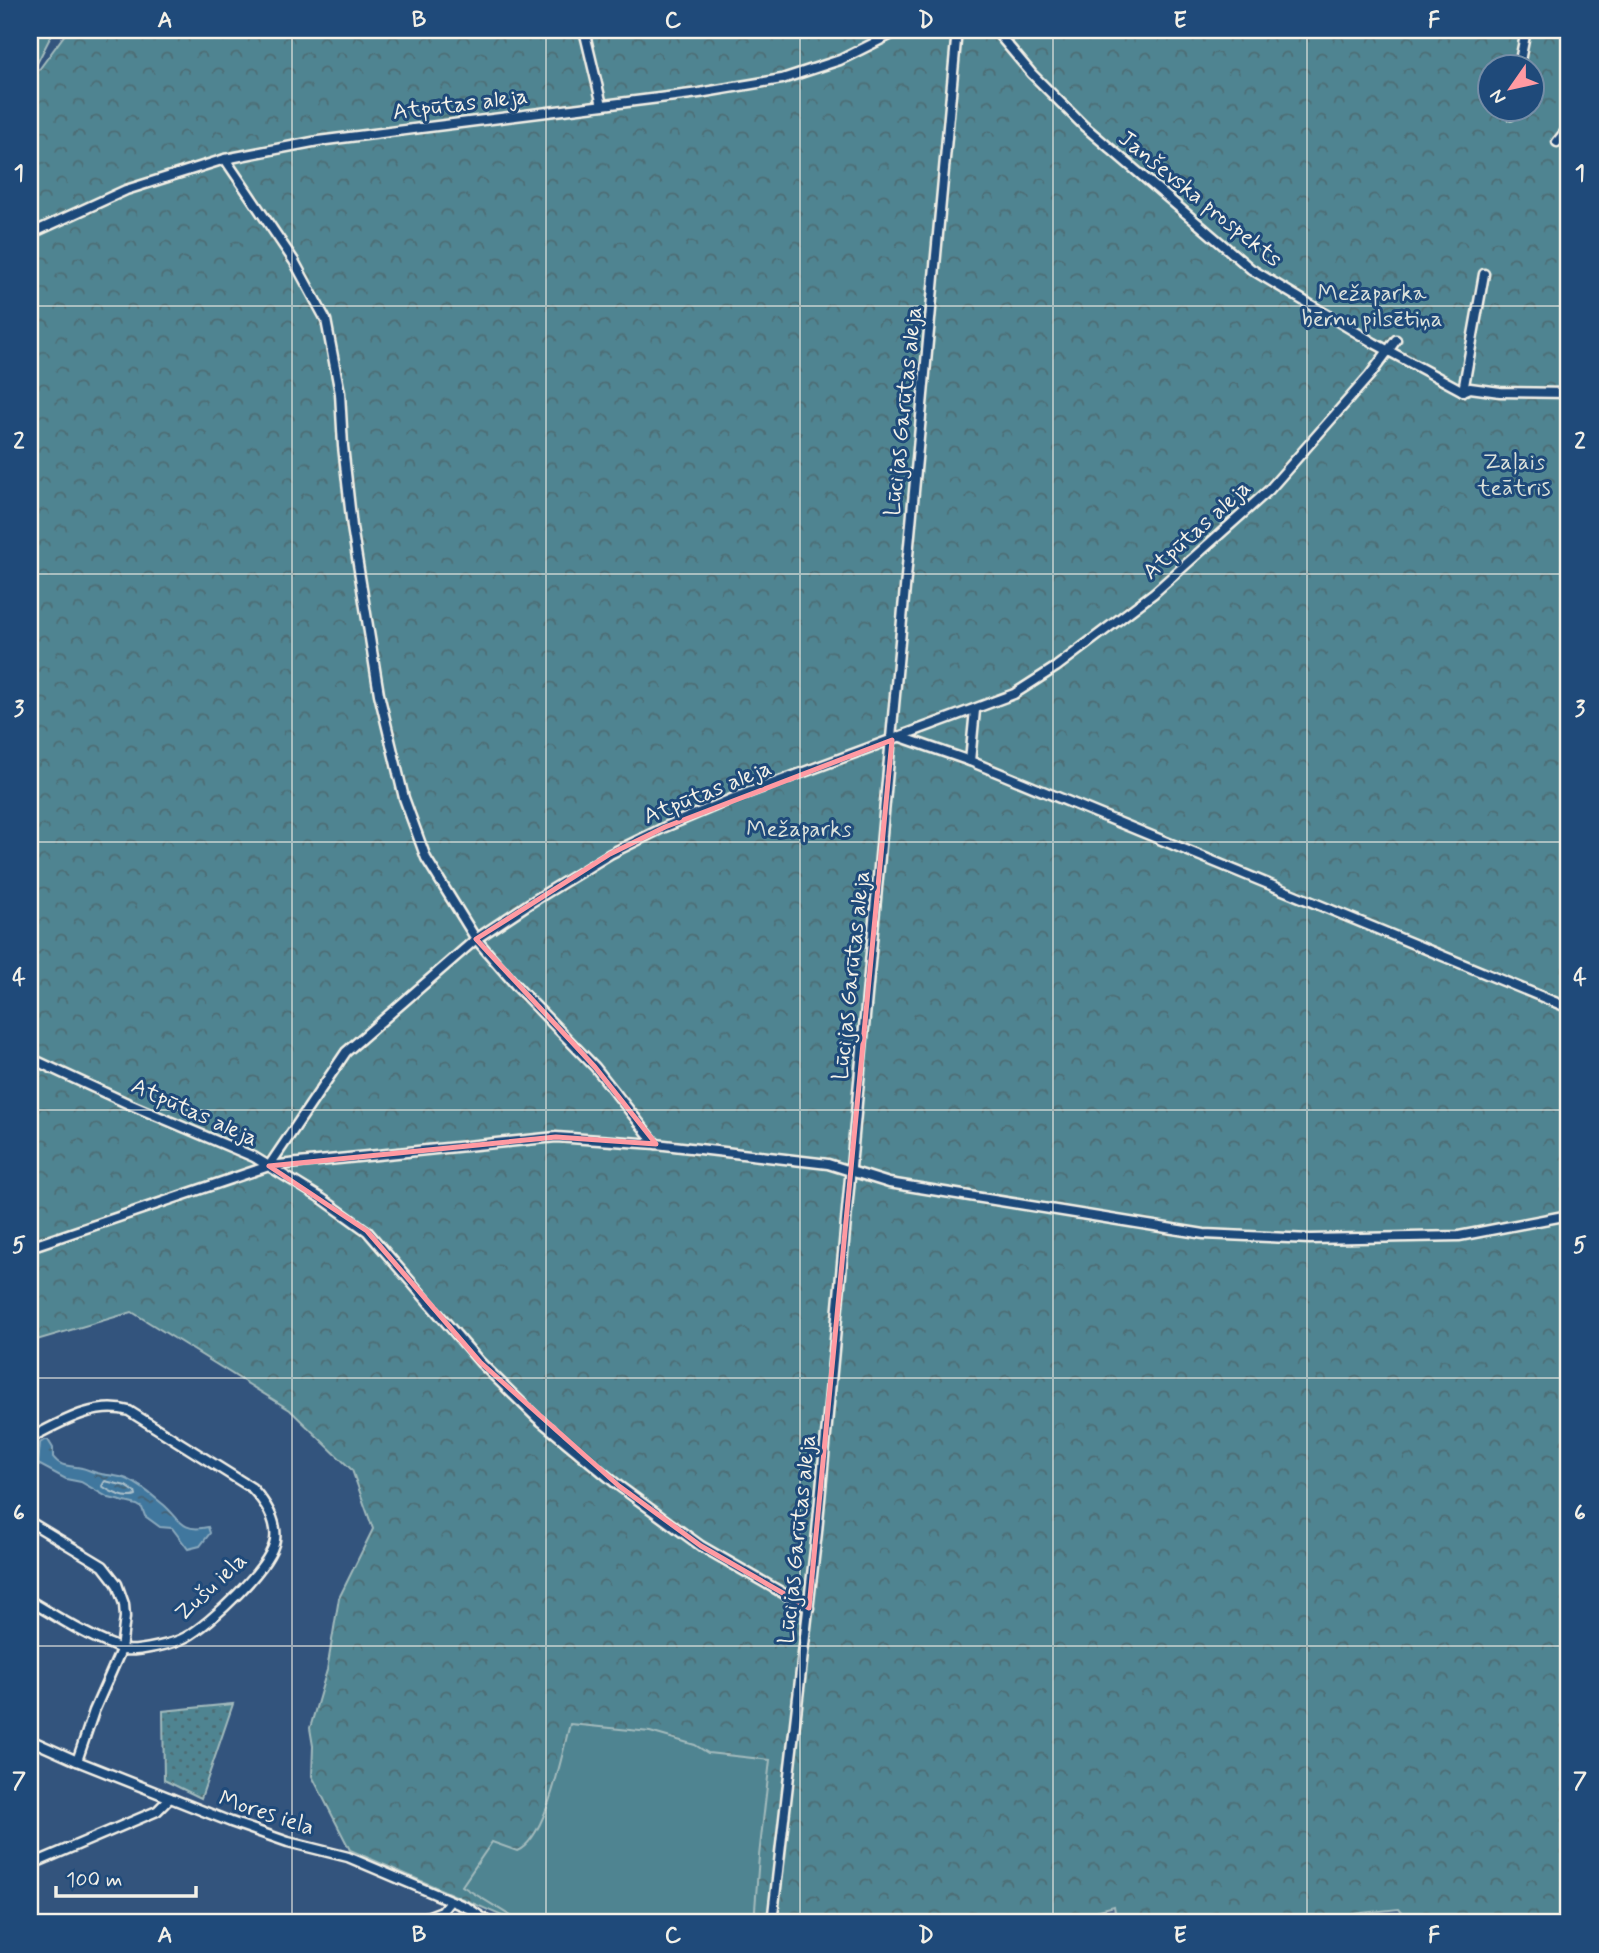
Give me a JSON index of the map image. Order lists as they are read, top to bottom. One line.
{"streets":{"street":["Atpūtas aleja","Janševska prospekts","Lūcijas Garūtas aleja","Zušu iela","Mores iela"]},"crossings":[["Atpūtas aleja","Janševska prospekts"],["Atpūtas aleja","Lūcijas Garūtas aleja"]],"parks":["Mežaparka bērnu pilsētiņa","Zaļais teātris","Mežaparks"],"scale_bar":"100 m","north":"bottom left","grid":{"columns":["A","B","C","D","E","F"],"rows":["1","2","3","4","5","6","7"]}}
